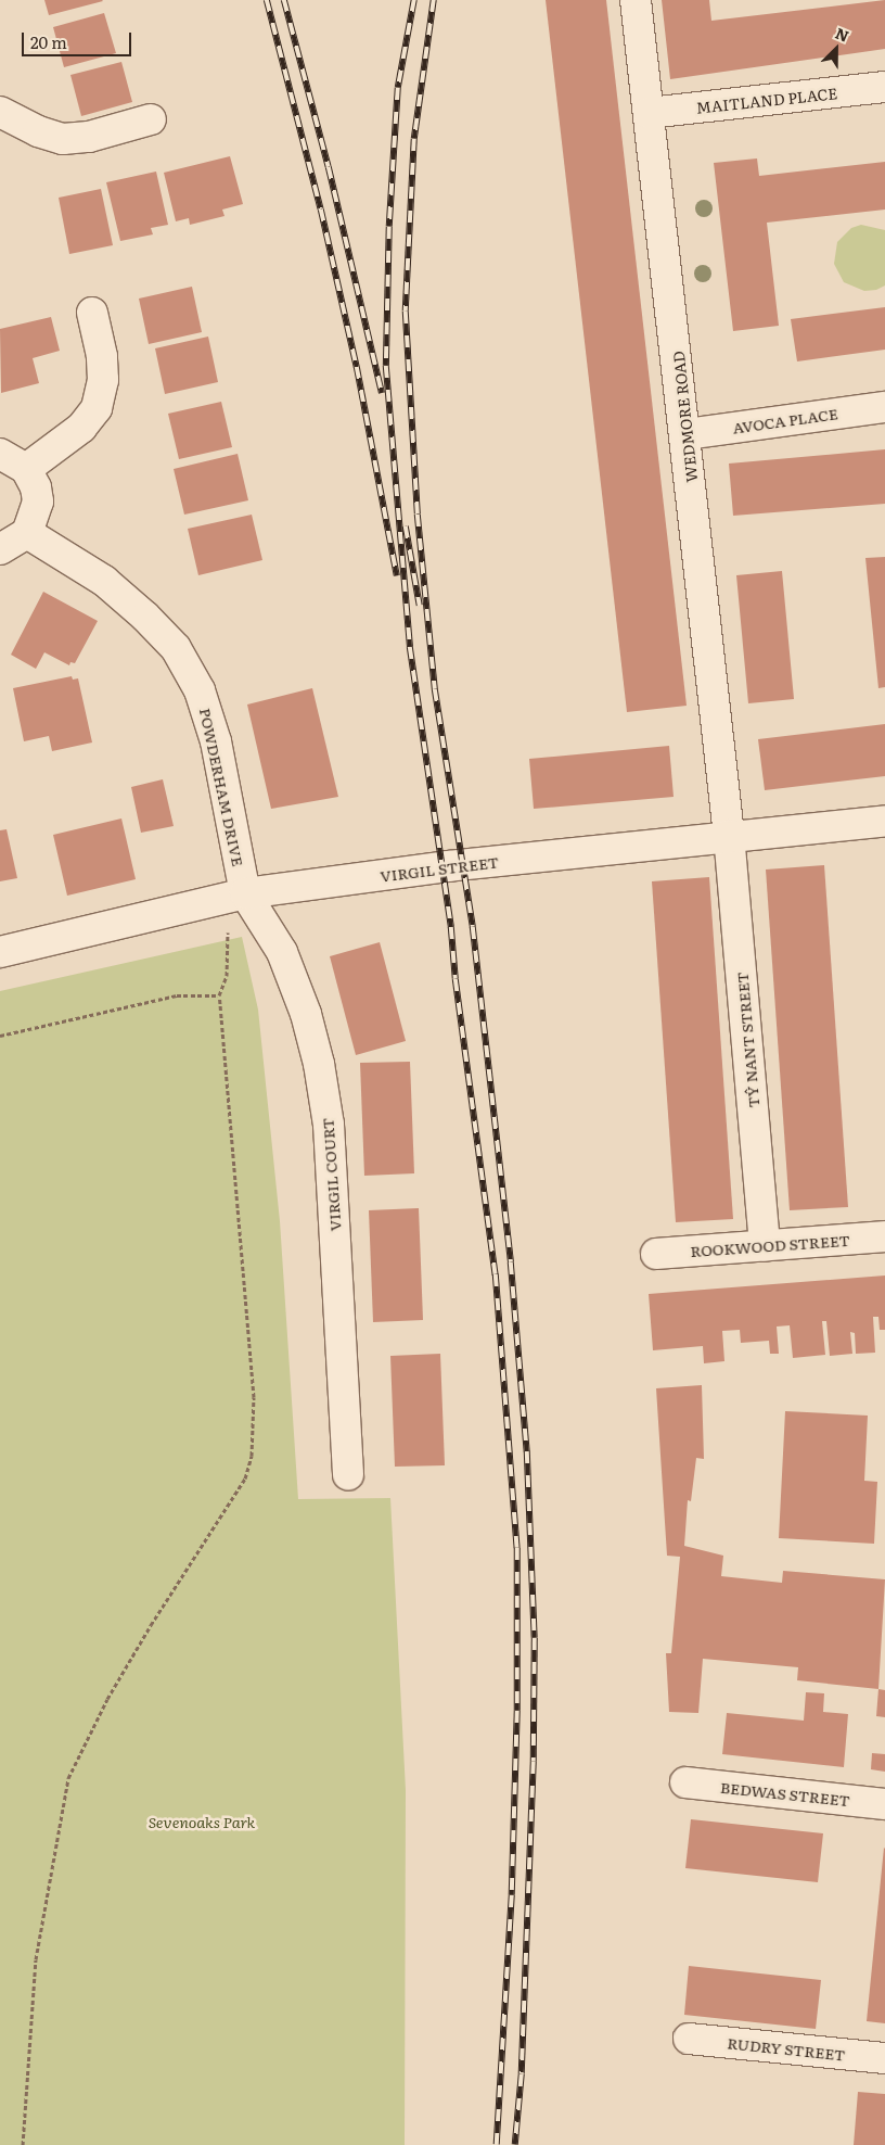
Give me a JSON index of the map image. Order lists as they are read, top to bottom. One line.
{"streets":{"street":["MAITLAND PLACE","WEDMORE ROAD","AVOCA PLACE","POWDERHAM DRIVE","VIRGIL STREET","TŶ NANT STREET","VIRGIL COURT","ROOKWOOD STREET","BEDWAS STREET","RUDRY STREET"]},"crossings":[["MAITLAND PLACE","WEDMORE ROAD"],["WEDMORE ROAD","AVOCA PLACE"],["WEDMORE ROAD","VIRGIL STREET"],["WEDMORE ROAD","TŶ NANT STREET"],["POWDERHAM DRIVE","VIRGIL STREET"],["POWDERHAM DRIVE","VIRGIL COURT"],["VIRGIL STREET","TŶ NANT STREET"],["VIRGIL STREET","VIRGIL COURT"],["TŶ NANT STREET","ROOKWOOD STREET"]],"parks":["Sevenoaks Park"],"scale_bar":"20 m","north":"top right"}
